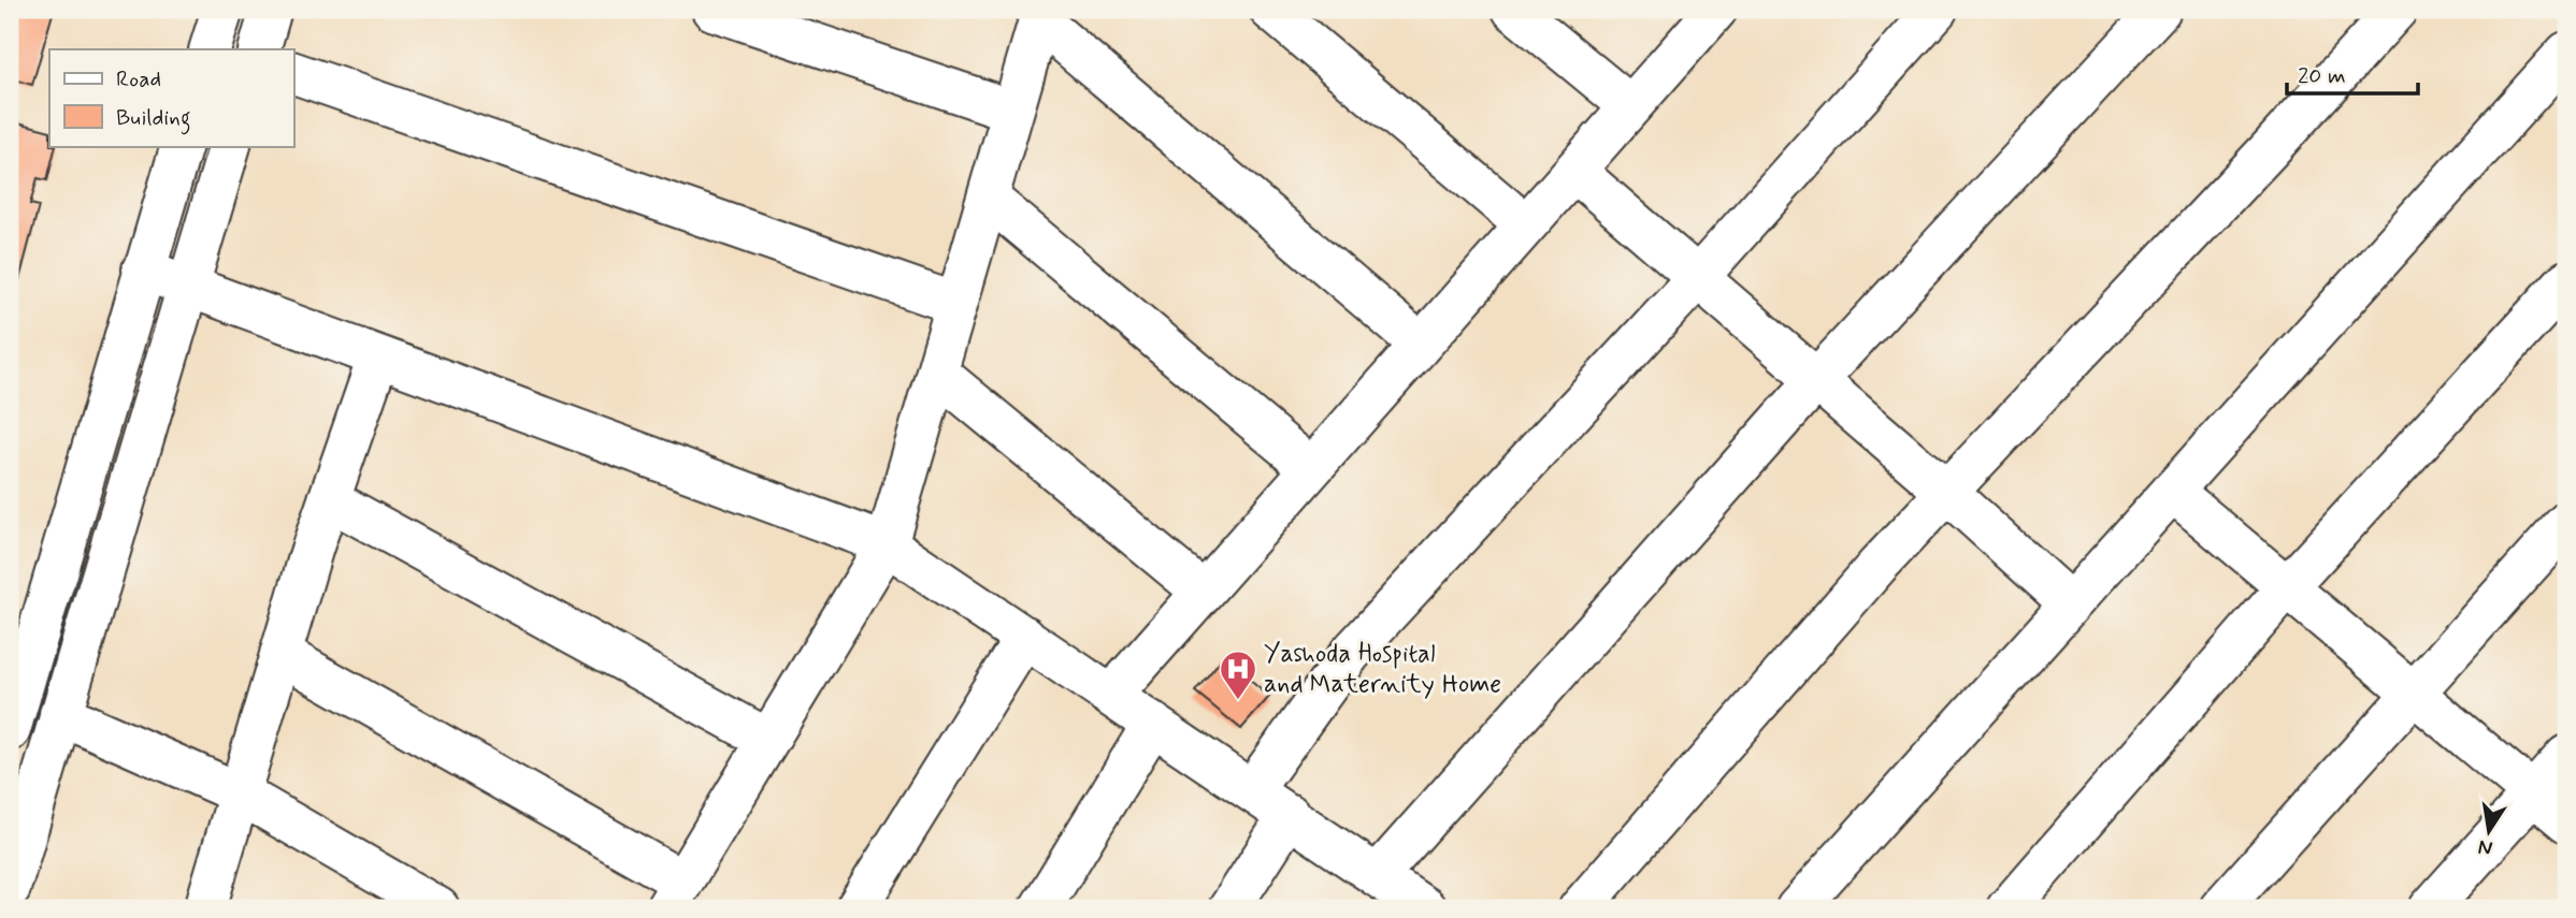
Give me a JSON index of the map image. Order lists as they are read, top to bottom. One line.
{"places":{"hospital":["Yashoda Hospital and Maternity Home"]},"legend":["Road","Building"],"scale_bar":"20 m","north":"bottom"}
